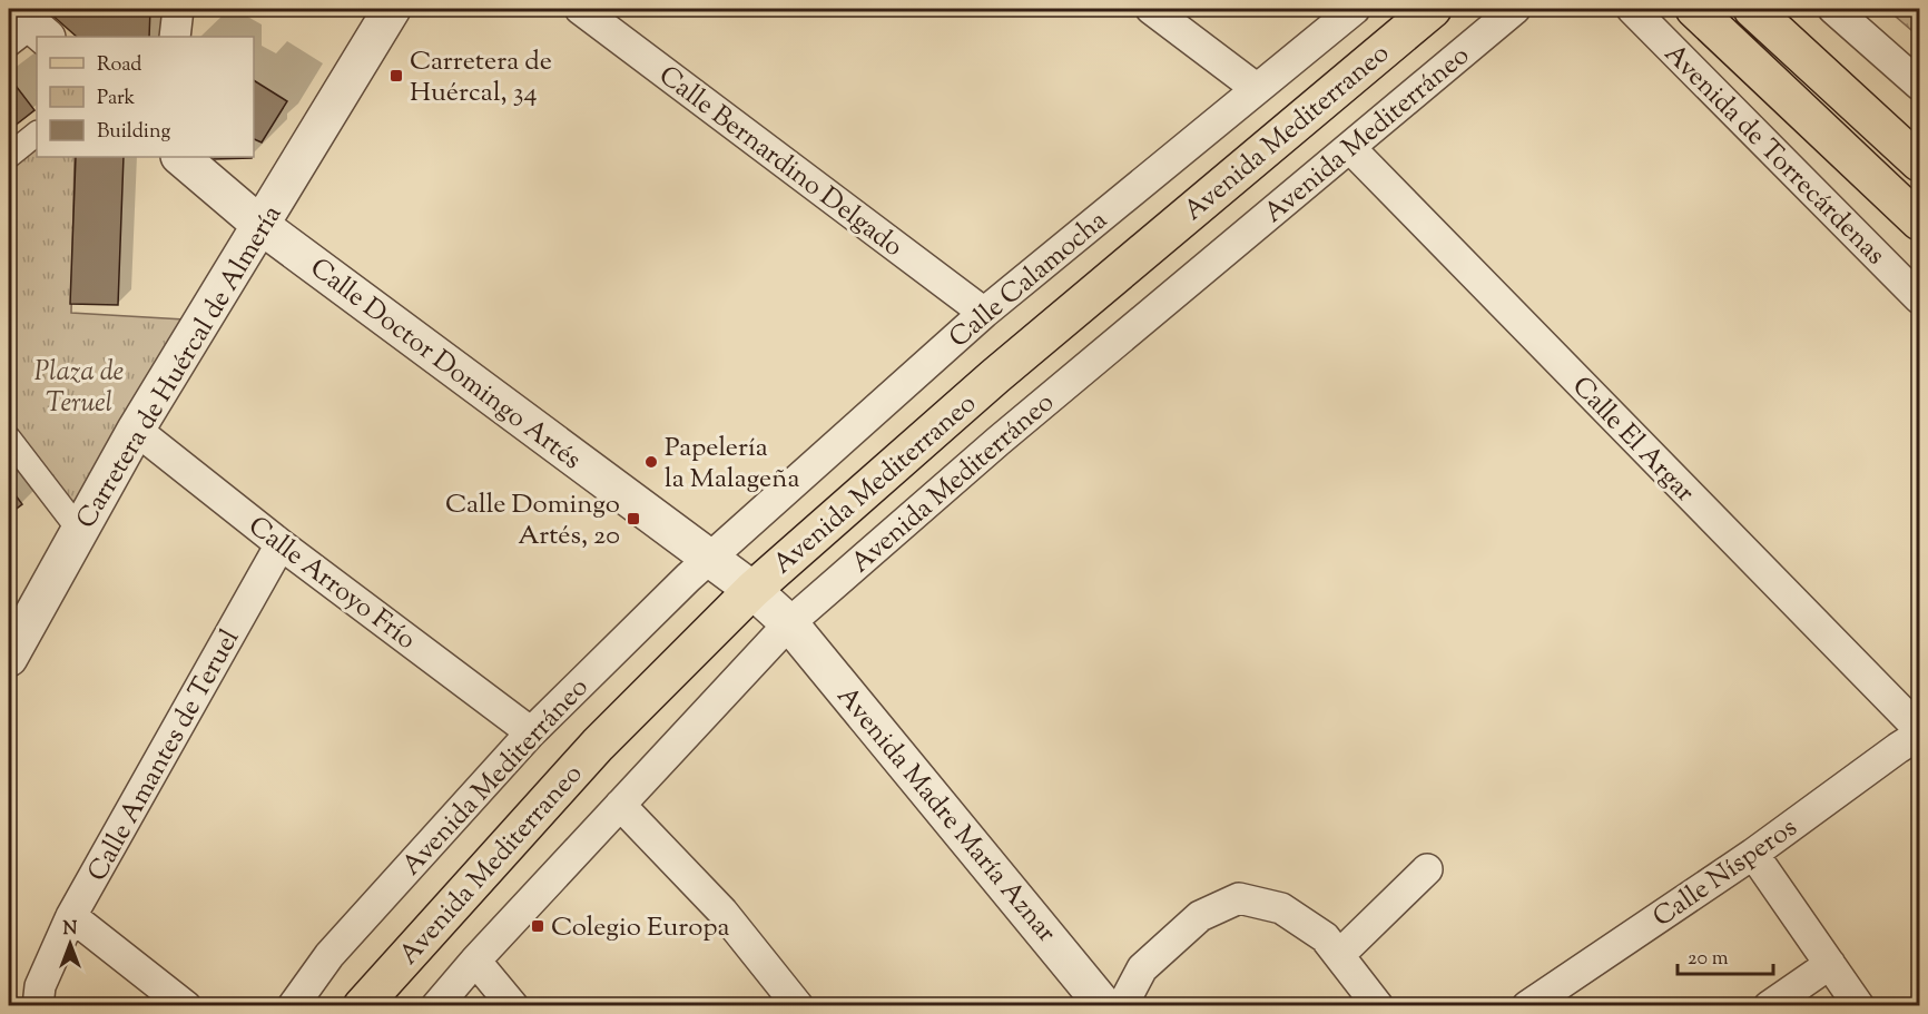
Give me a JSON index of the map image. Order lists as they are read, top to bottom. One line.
{"streets":{"main road":["Avenida Mediterraneo","Avenida de Torrecárdenas"],"street":["Avenida Mediterráneo","Calle Bernardino Delgado","Calle Calamocha","Calle Doctor Domingo Artés","Carretera de Huércal de Almería","Calle El Argar","Calle Arroyo Frío","Calle Amantes de Teruel","Avenida Madre María Aznar","Calle Nísperos"]},"crossings":[["Avenida Mediterraneo","Calle Doctor Domingo Artés"],["Avenida Mediterráneo","Calle Calamocha"],["Avenida Mediterráneo","Calle Doctor Domingo Artés"],["Avenida Mediterráneo","Calle El Argar"],["Avenida Mediterráneo","Calle Arroyo Frío"],["Avenida Mediterráneo","Avenida Madre María Aznar"],["Calle Bernardino Delgado","Calle Calamocha"],["Calle Calamocha","Calle Doctor Domingo Artés"],["Calle Doctor Domingo Artés","Carretera de Huércal de Almería"],["Calle Doctor Domingo Artés","Avenida Madre María Aznar"],["Carretera de Huércal de Almería","Calle Arroyo Frío"],["Calle Arroyo Frío","Calle Amantes de Teruel"]],"parks":["Plaza de Teruel"],"places":{"transit":["Carretera de Huércal, 34","Calle Domingo Artés, 20","Colegio Europa"],"other":["Papelería la Malageña"]},"legend":["Road","Park","Building"],"scale_bar":"20 m","north":"top"}
